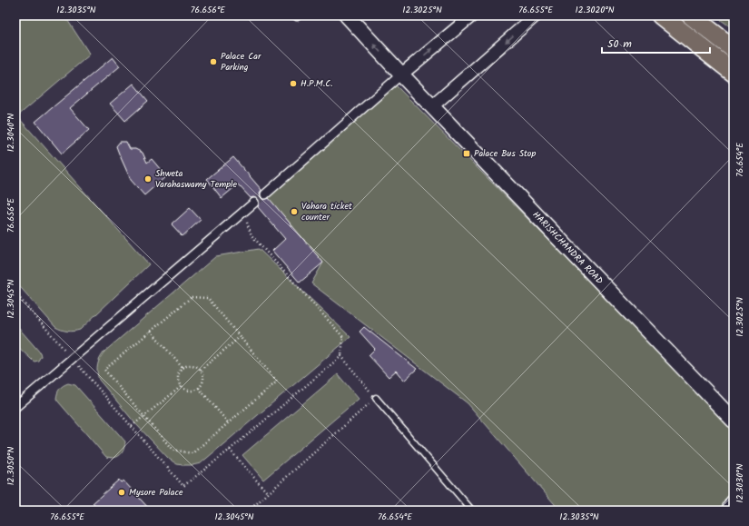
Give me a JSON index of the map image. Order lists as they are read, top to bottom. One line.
{"streets":{"street":["HARISHCHANDRA ROAD"]},"places":{"other":["Palace Car Parking","H.P.M.C.","Shweta Varahaswamy Temple","Vahara ticket counter","Mysore Palace"],"transit":["Palace Bus Stop"]},"scale_bar":"50 m","coordinates":["12.3035°N","76.656°E","12.3025°N","76.655°E","12.3020°N","12.3040°N","76.654°E","12.3045°N","12.3050°N","12.3030°N"]}
